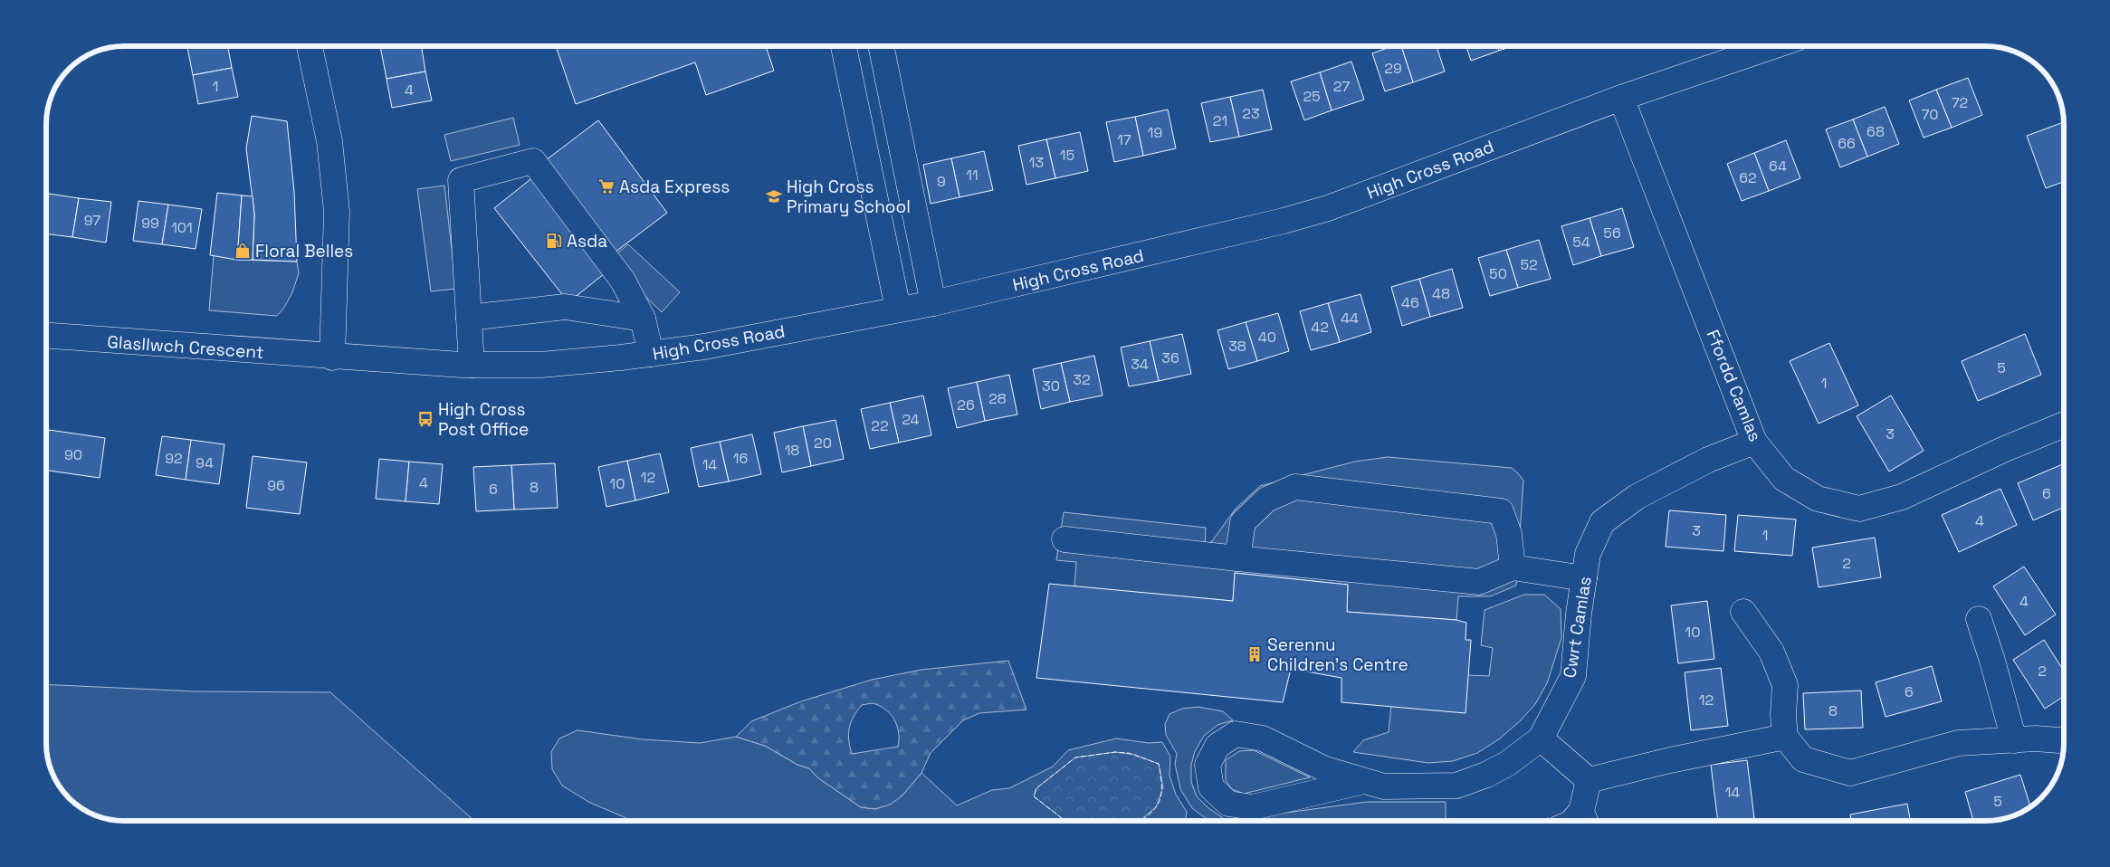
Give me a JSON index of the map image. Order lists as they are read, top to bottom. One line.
{"streets":{"street":["High Cross Road","Glasllwch Crescent","Ffordd Camlas","Cwrt Camlas"]},"crossings":[["High Cross Road","Glasllwch Crescent"],["High Cross Road","Ffordd Camlas"],["Ffordd Camlas","Cwrt Camlas"]],"places":{"supermarket":["Asda Express"],"school or university":["High Cross Primary School"],"fuel station":["Asda"],"shop":["Floral Belles"],"bus stop":["High Cross Post Office"],"building":["Serennu Children's Centre"]},"house_numbers":["29","1","27","4","25","72","23","70","21","68","19","17","66","15","13","64","11","62","9","97","99","101","56","54","52","50","48","46","44","42","40","38","36","34","5","32","1","30","28","26","24","22","3","20","18","90","92","16","94","14","12","4","10","96","8","6","6","4","3","1","2","4","10","2","6","12","8","14","5"]}
